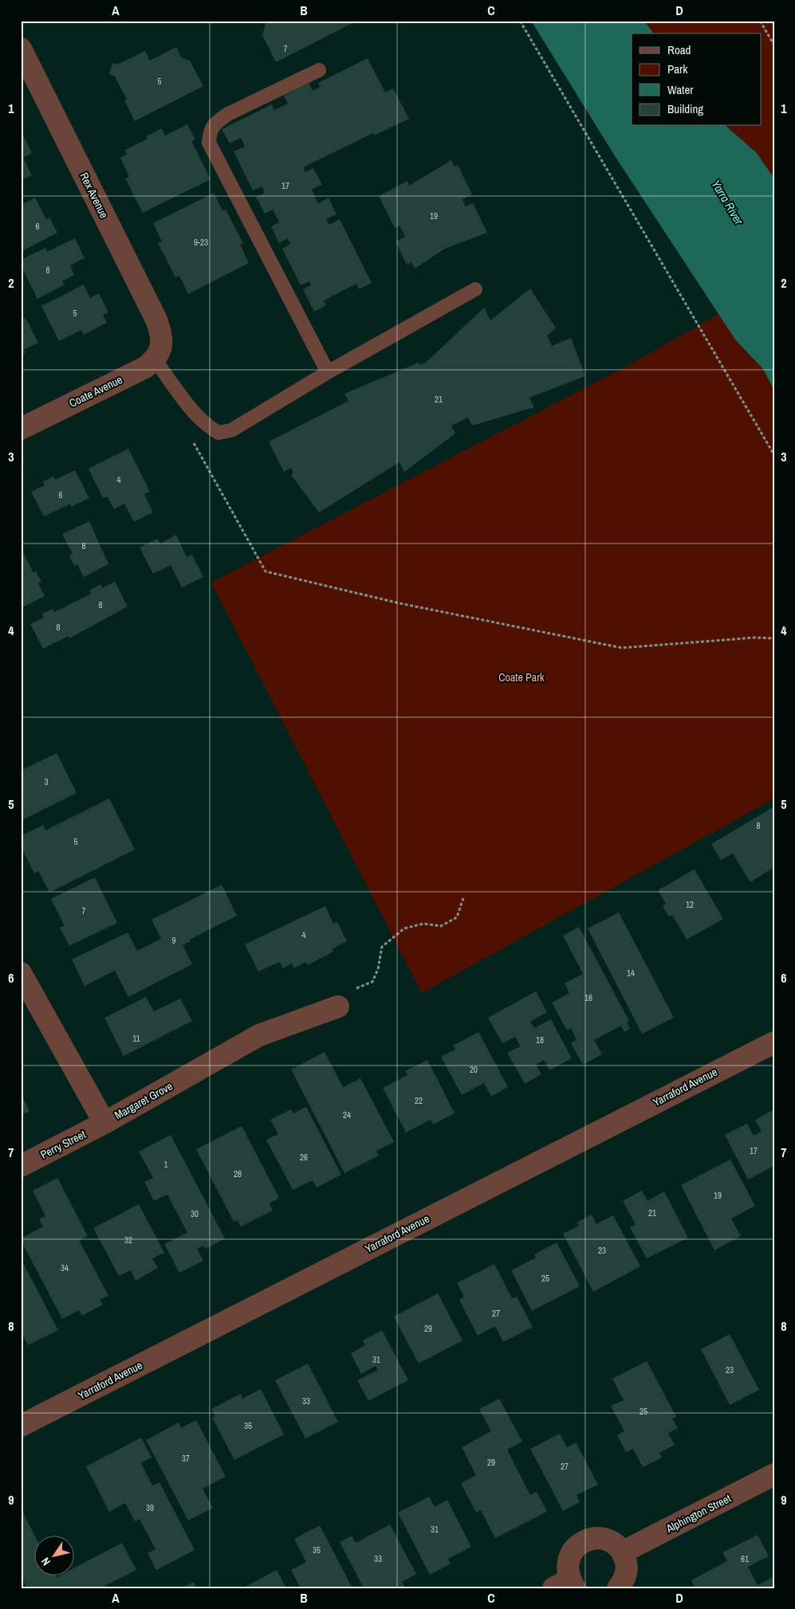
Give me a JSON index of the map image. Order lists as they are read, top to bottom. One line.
{"streets":{"street":["Rex Avenue","Coate Avenue","Yarraford Avenue","Margaret Grove","Perry Street","Alphington Street"]},"crossings":[["Rex Avenue","Coate Avenue"],["Margaret Grove","Perry Street"]],"water":["Yarra River"],"parks":["Coate Park"],"house_numbers":["7","5","17","19","6","9-23","8","5","21","4","6","8","8","8","3","8","5","12","7","4","9","14","16","11","18","20","22","24","17","26","1","28","19","21","30","32","23","34","25","27","29","31","23","33","25","35","37","29","27","39","31","35","33","61"],"legend":["Road","Park","Water","Building"],"north":"bottom left","grid":{"columns":["A","B","C","D"],"rows":["1","2","3","4","5","6","7","8","9"]}}
